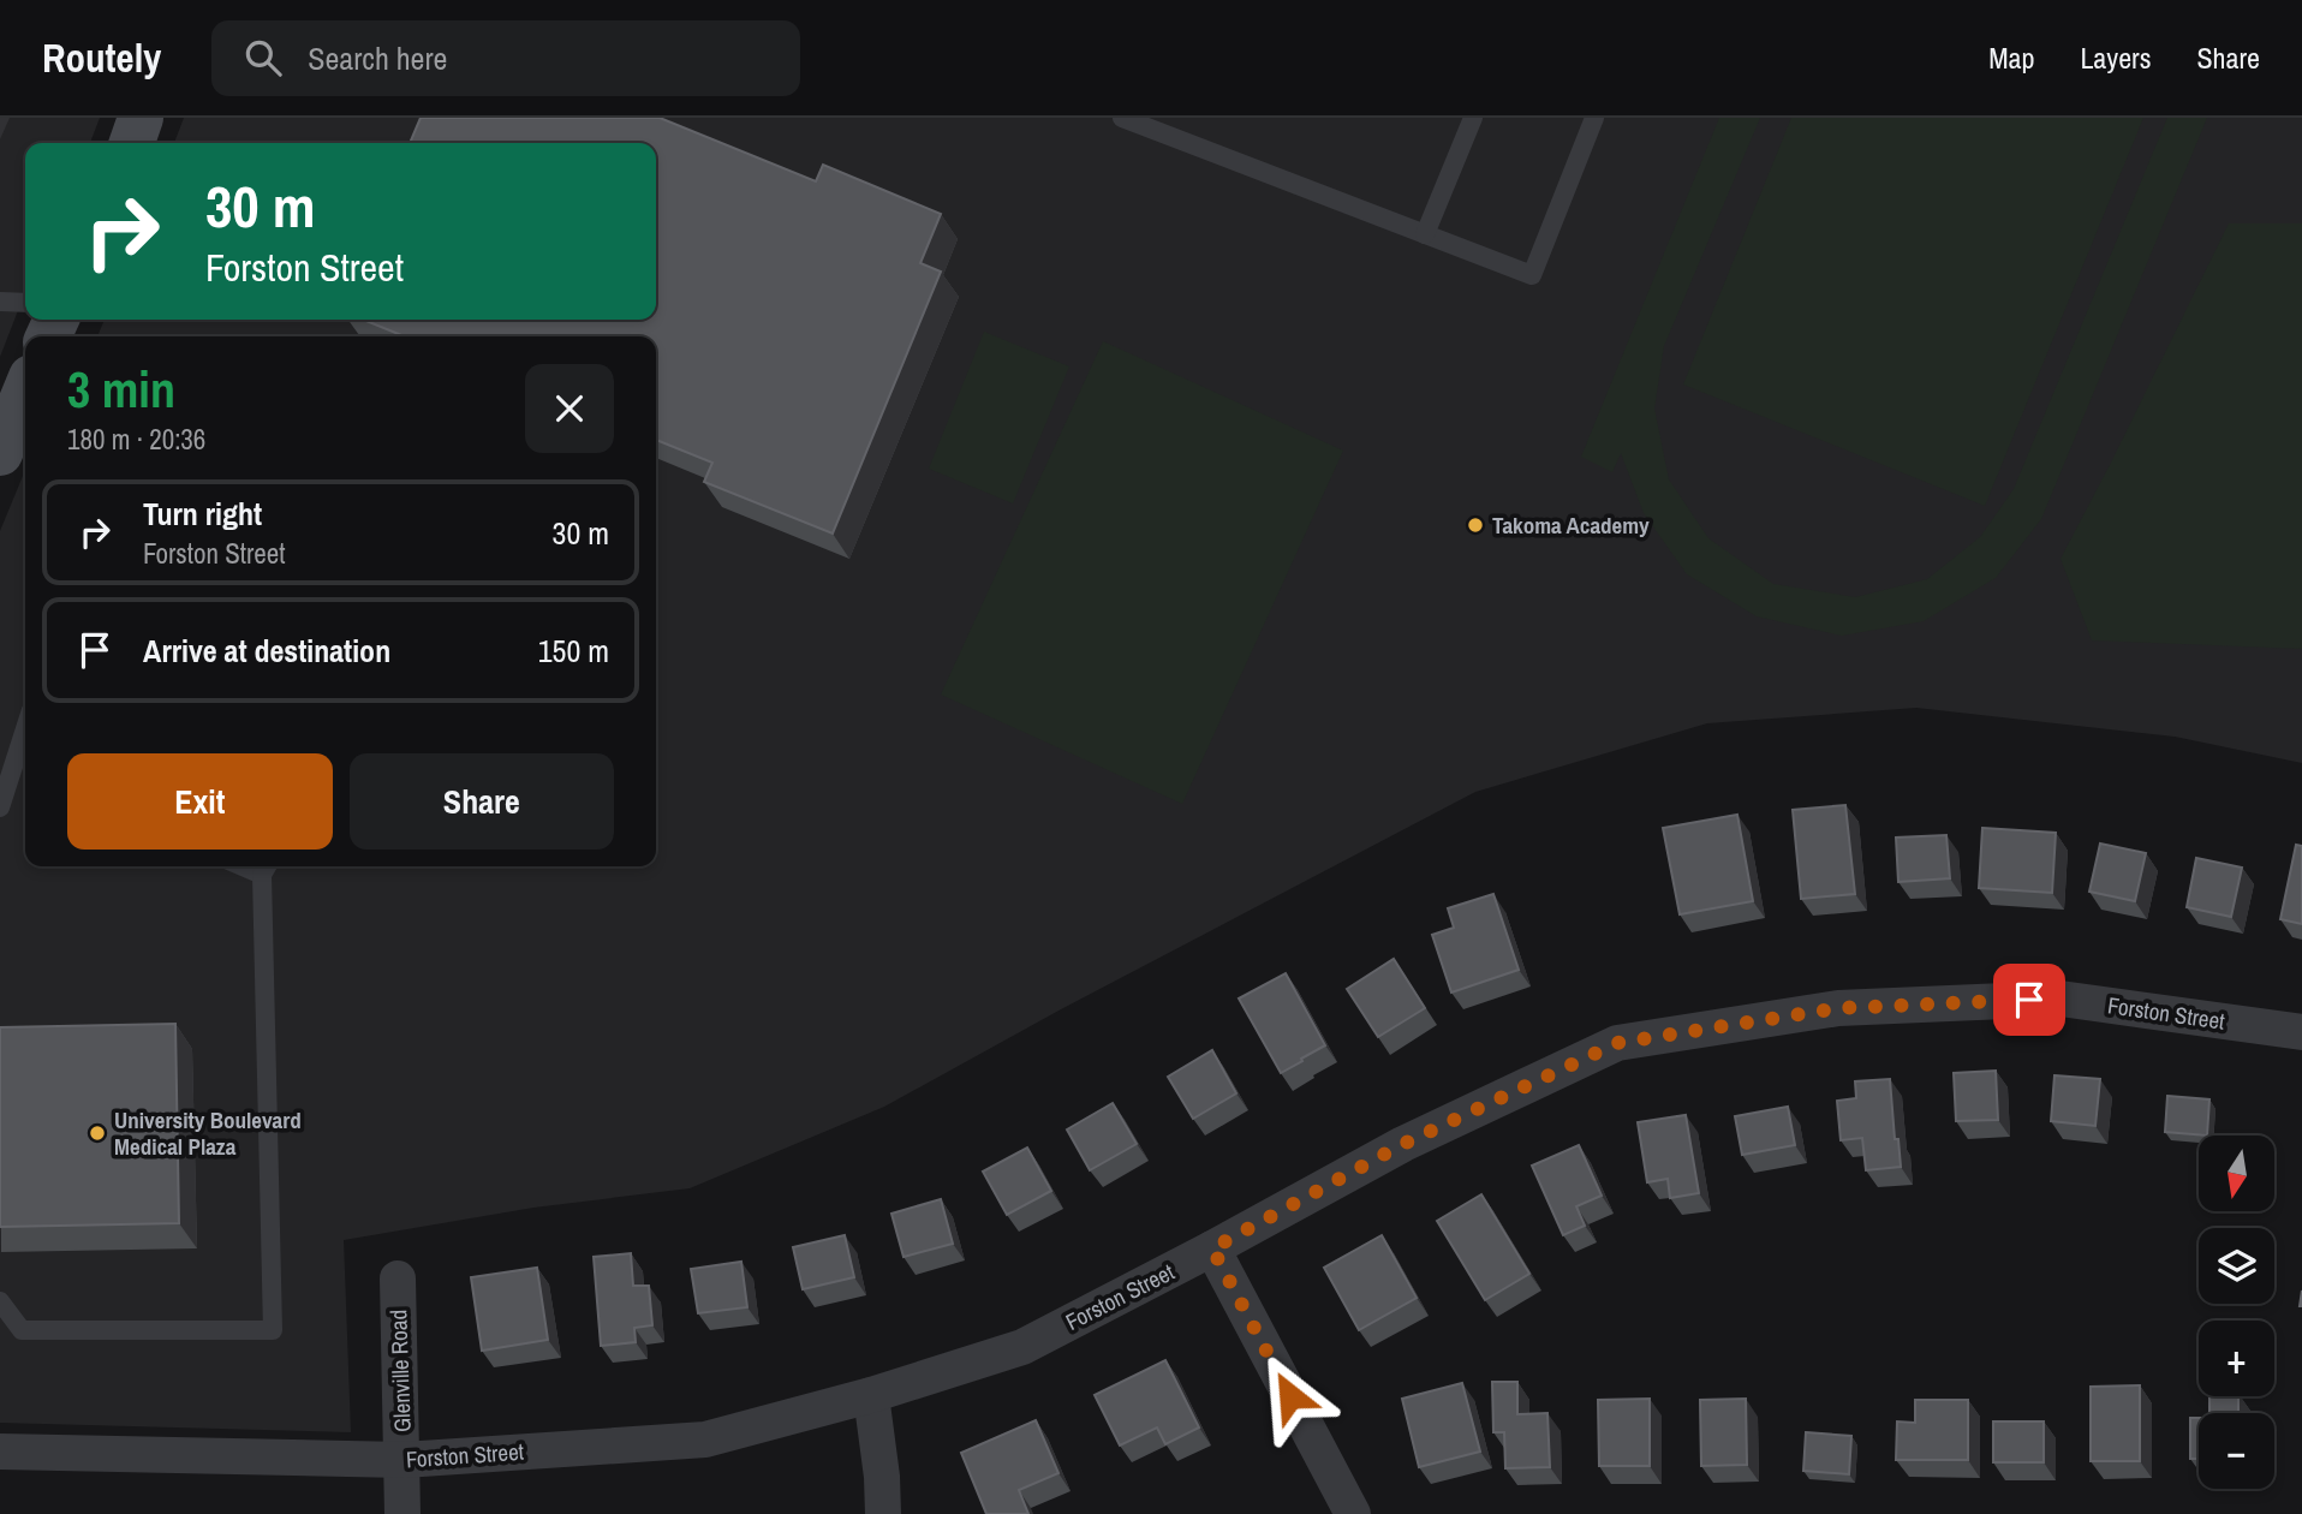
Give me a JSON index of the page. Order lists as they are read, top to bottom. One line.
{"streets":{"street":["Forston Street","Glenville Road"]},"crossings":[["Forston Street","Glenville Road"]],"places":["Takoma Academy","University Boulevard Medical Plaza"],"north":"bottom","page":{"header":"Routely","search":"Search here","nav":["Map","Layers","Share"],"turn":["30 m","Forston Street"],"heading":["3 min","180 m · 20:36"],"list":[{"name":"Turn right","note":"Forston Street","value":"30 m"},{"name":"Arrive at destination","value":"150 m"}],"buttons":["Exit","Share"],"map_buttons":["+","−"]}}
